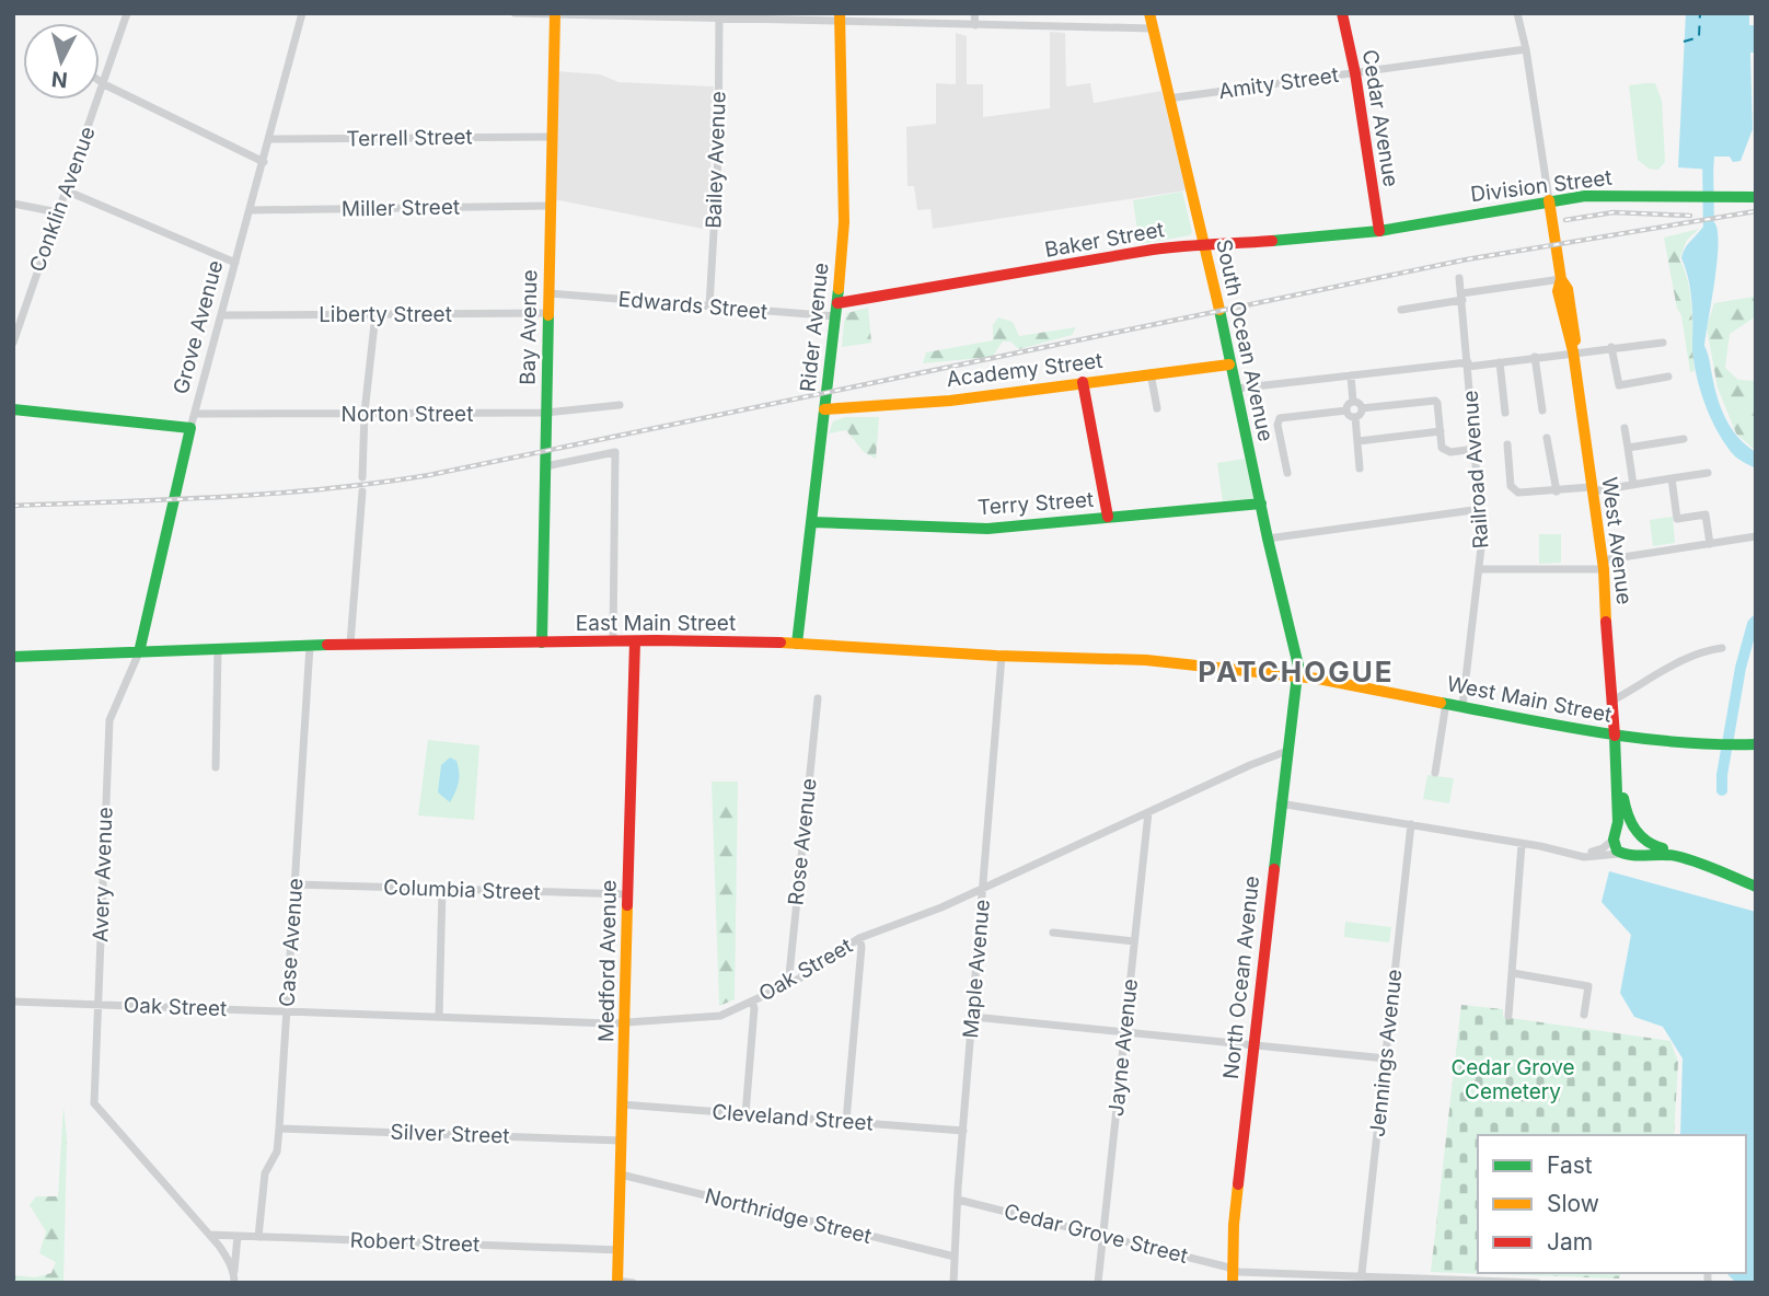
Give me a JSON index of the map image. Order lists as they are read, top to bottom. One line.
{"streets":{"street":["Amity Street","Cedar Avenue","Terrell Street","Bailey Avenue","Division Street","Conklin Avenue","Miller Street","Baker Street","Edwards Street","Liberty Street","Grove Avenue","Bay Avenue","Rider Avenue","South Ocean Avenue","Academy Street","Norton Street","Railroad Avenue","Terry Street","West Avenue","East Main Street","West Main Street","Rose Avenue","Avery Avenue","Columbia Street","Case Avenue","Medford Avenue","Maple Avenue","Oak Street","North Ocean Avenue","Jayne Avenue","Jennings Avenue","Cleveland Street","Silver Street","Northridge Street","Cedar Grove Street","Robert Street"]},"crossings":[["Amity Street","Cedar Avenue"],["Amity Street","South Ocean Avenue"],["Amity Street","West Avenue"],["Cedar Avenue","Division Street"],["Cedar Avenue","Baker Street"],["Terrell Street","Grove Avenue"],["Terrell Street","Bay Avenue"],["Bailey Avenue","Edwards Street"],["Division Street","Baker Street"],["Division Street","West Avenue"],["Miller Street","Grove Avenue"],["Miller Street","Bay Avenue"],["Baker Street","Rider Avenue"],["Baker Street","South Ocean Avenue"],["Edwards Street","Bay Avenue"],["Edwards Street","Rider Avenue"],["Liberty Street","Grove Avenue"],["Liberty Street","Bay Avenue"],["Grove Avenue","Norton Street"],["Grove Avenue","East Main Street"],["Grove Avenue","Avery Avenue"],["Bay Avenue","Norton Street"],["Bay Avenue","East Main Street"],["Rider Avenue","Academy Street"],["Rider Avenue","Terry Street"],["Rider Avenue","East Main Street"],["South Ocean Avenue","Academy Street"],["South Ocean Avenue","Terry Street"],["South Ocean Avenue","East Main Street"],["South Ocean Avenue","West Main Street"],["South Ocean Avenue","North Ocean Avenue"],["Railroad Avenue","West Main Street"],["West Avenue","West Main Street"],["East Main Street","West Main Street"],["East Main Street","Avery Avenue"],["East Main Street","Case Avenue"],["East Main Street","Medford Avenue"],["East Main Street","Maple Avenue"],["East Main Street","North Ocean Avenue"],["West Main Street","North Ocean Avenue"],["Rose Avenue","Oak Street"],["Avery Avenue","Oak Street"],["Avery Avenue","Robert Street"],["Columbia Street","Case Avenue"],["Columbia Street","Medford Avenue"],["Case Avenue","Oak Street"],["Case Avenue","Silver Street"],["Case Avenue","Robert Street"],["Medford Avenue","Oak Street"],["Medford Avenue","Cleveland Street"],["Medford Avenue","Silver Street"],["Medford Avenue","Northridge Street"],["Medford Avenue","Robert Street"],["Maple Avenue","Oak Street"],["Maple Avenue","Cleveland Street"],["Maple Avenue","Northridge Street"],["Maple Avenue","Cedar Grove Street"],["Oak Street","North Ocean Avenue"],["Oak Street","Jayne Avenue"],["North Ocean Avenue","Cedar Grove Street"],["Jayne Avenue","Cedar Grove Street"],["Jennings Avenue","Cedar Grove Street"]],"districts":["PATCHOGUE"],"parks":["Cedar Grove Cemetery"],"legend":["Fast","Slow","Jam"],"north":"bottom"}
